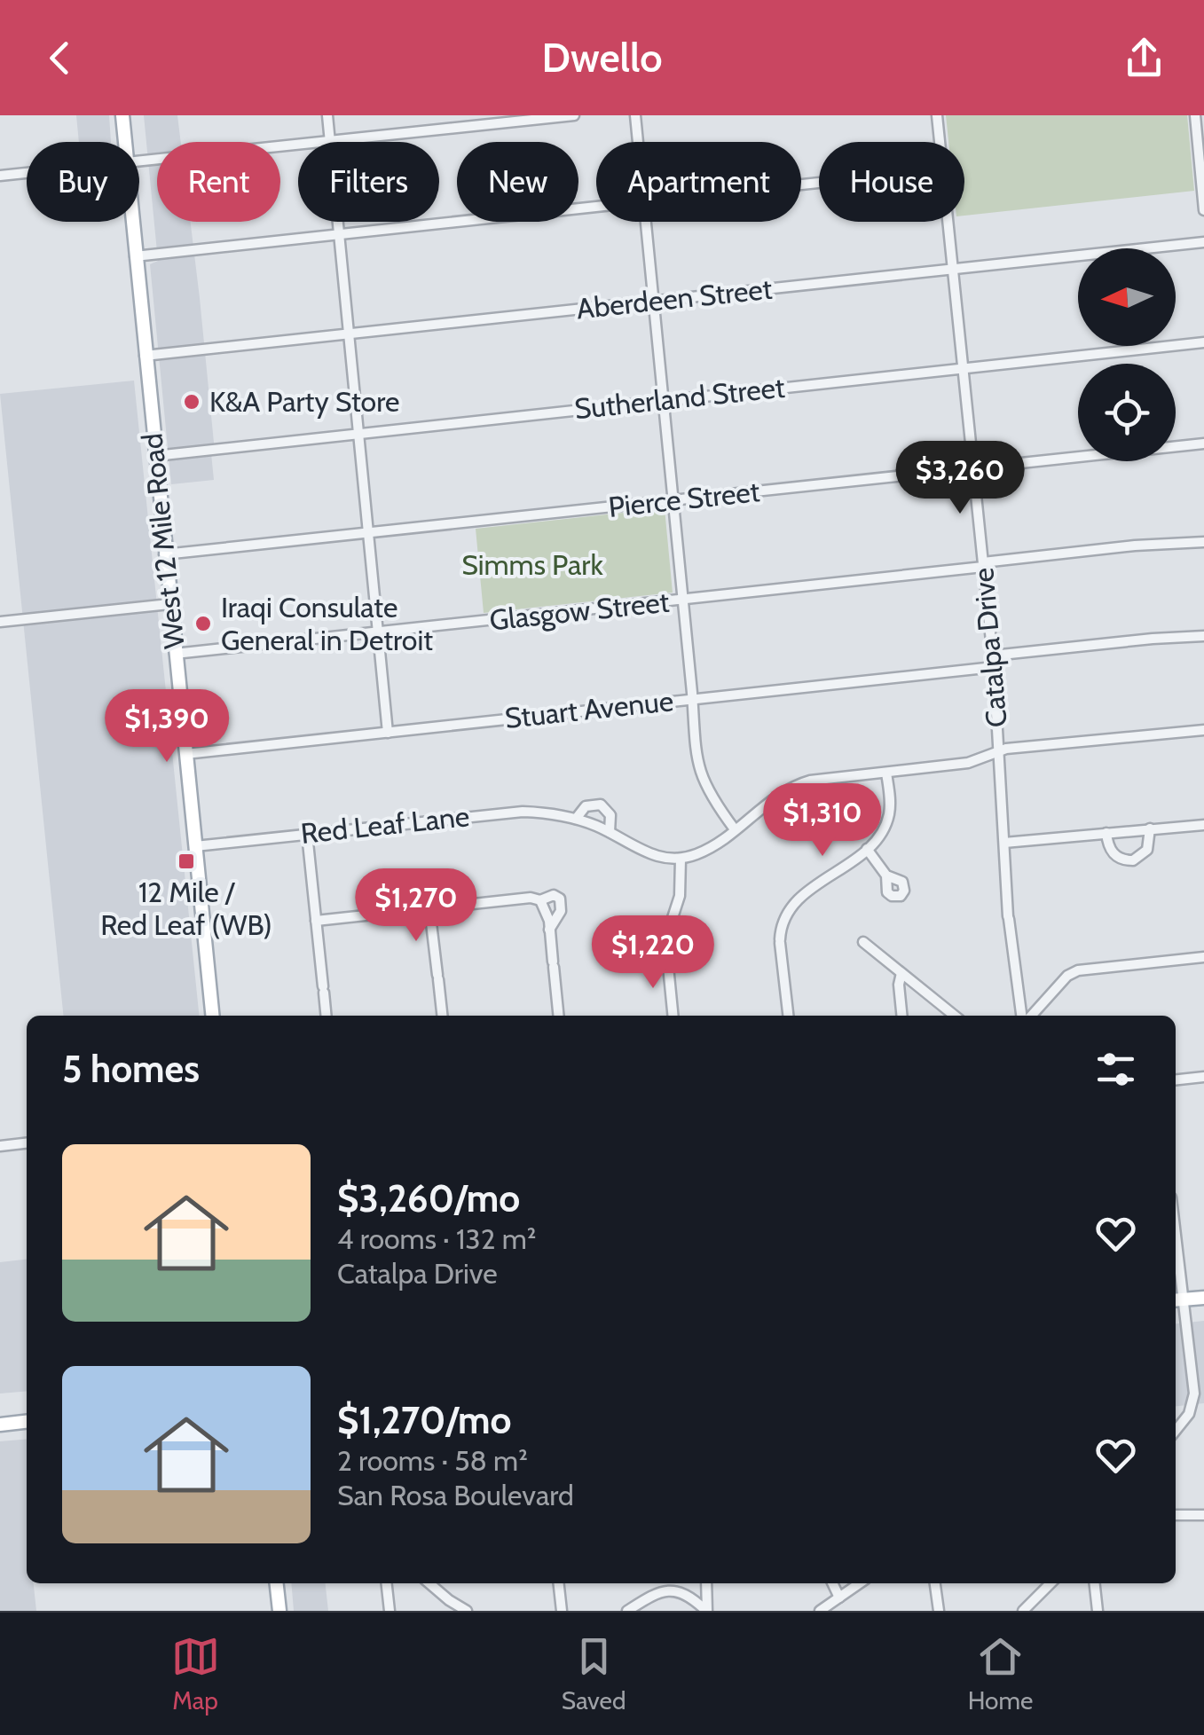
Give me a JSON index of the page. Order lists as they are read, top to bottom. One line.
{"streets":{"main road":["West 12 Mile Road"],"street":["Aberdeen Street","Sutherland Street","Pierce Street","Glasgow Street","Catalpa Drive","Stuart Avenue","Red Leaf Lane"]},"crossings":[["Aberdeen Street","West 12 Mile Road"],["Aberdeen Street","Catalpa Drive"],["Sutherland Street","West 12 Mile Road"],["Sutherland Street","Catalpa Drive"],["Pierce Street","West 12 Mile Road"],["Pierce Street","Catalpa Drive"],["West 12 Mile Road","Glasgow Street"],["West 12 Mile Road","Stuart Avenue"],["West 12 Mile Road","Red Leaf Lane"],["Glasgow Street","Catalpa Drive"],["Catalpa Drive","Stuart Avenue"]],"parks":["Simms Park"],"places":{"other":["K&A Party Store","Iraqi Consulate General in Detroit"],"transit":["12 Mile / Red Leaf (WB)"]},"north":"left","page":{"header":"Dwello","chip":["Buy","Rent","Filters","New","Apartment","House"],"price":["$3,260","$1,390","$1,310","$1,270","$1,220"],"heading":"5 homes","list":[{"name":"$3,260/mo","note":"4 rooms · 132 m² · Catalpa Drive"},{"name":"$1,270/mo","note":"2 rooms · 58 m² · San Rosa Boulevard"}],"tabs":["Map","Saved","Home"]}}
